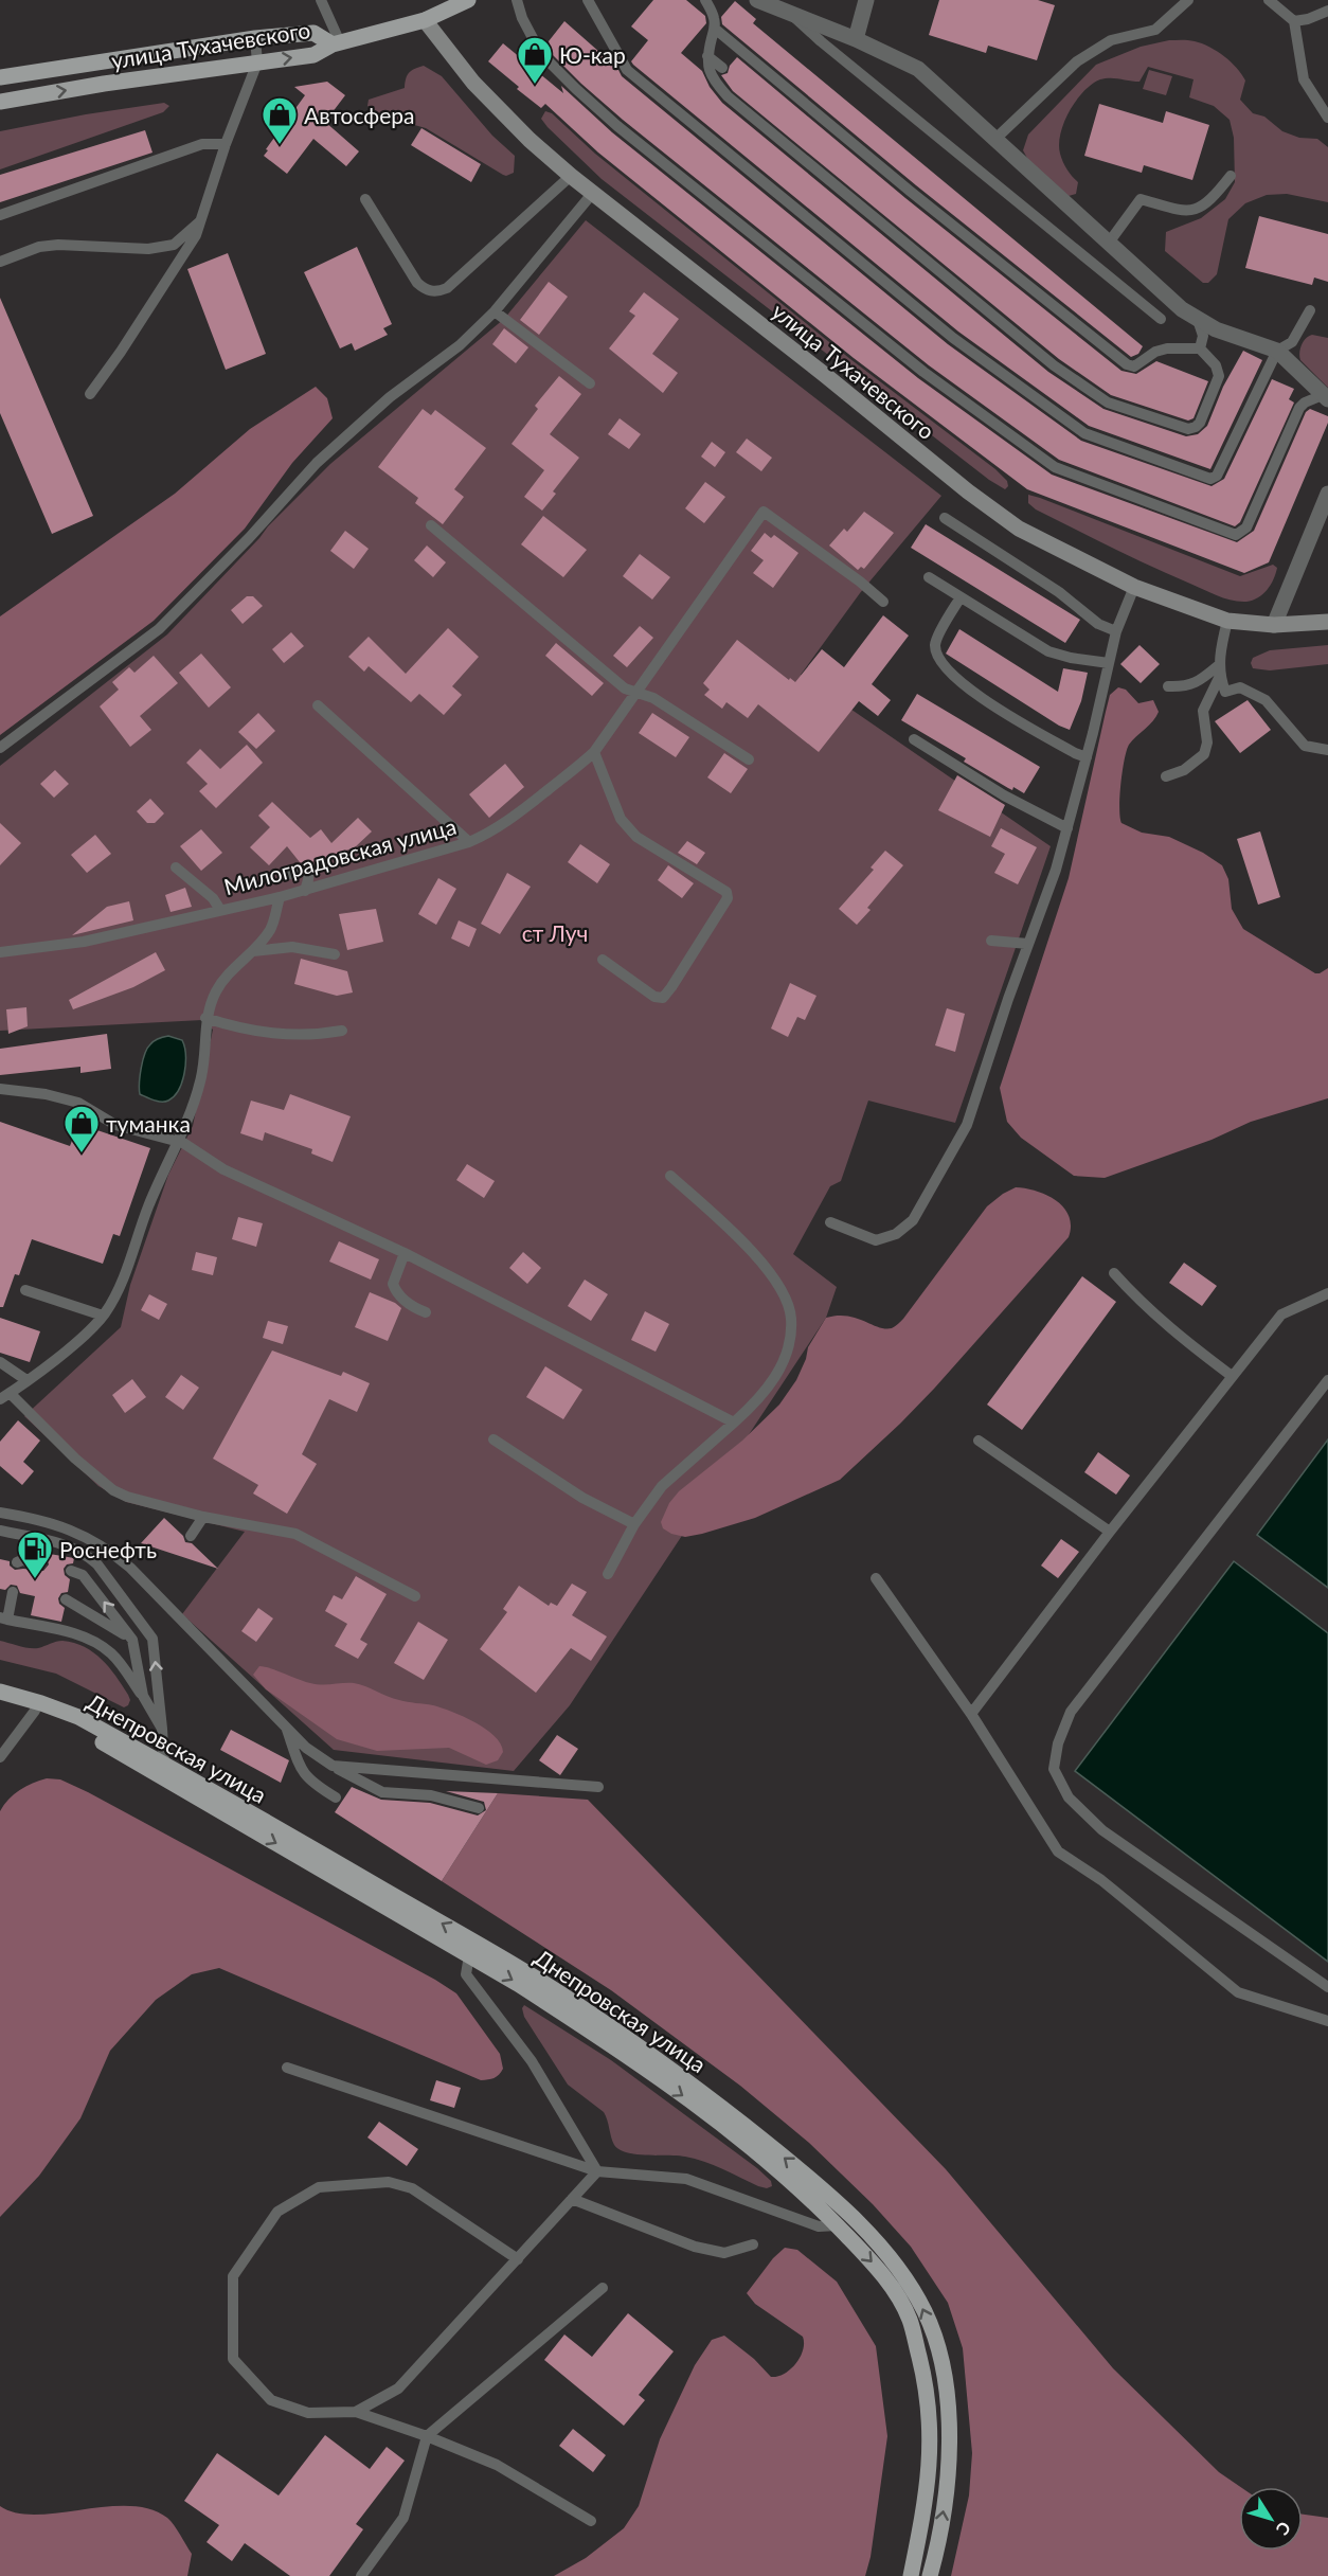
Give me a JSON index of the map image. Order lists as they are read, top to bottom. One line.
{"streets":{"main road":["улица Тухачевского","Днепровская улица"],"lane":["Милоградовская улица"]},"parks":["ст Луч"],"places":{"shop":["Ю-кар","Автосфера","туманка"],"fuel station":["Роснефть"]},"north":"bottom right"}
